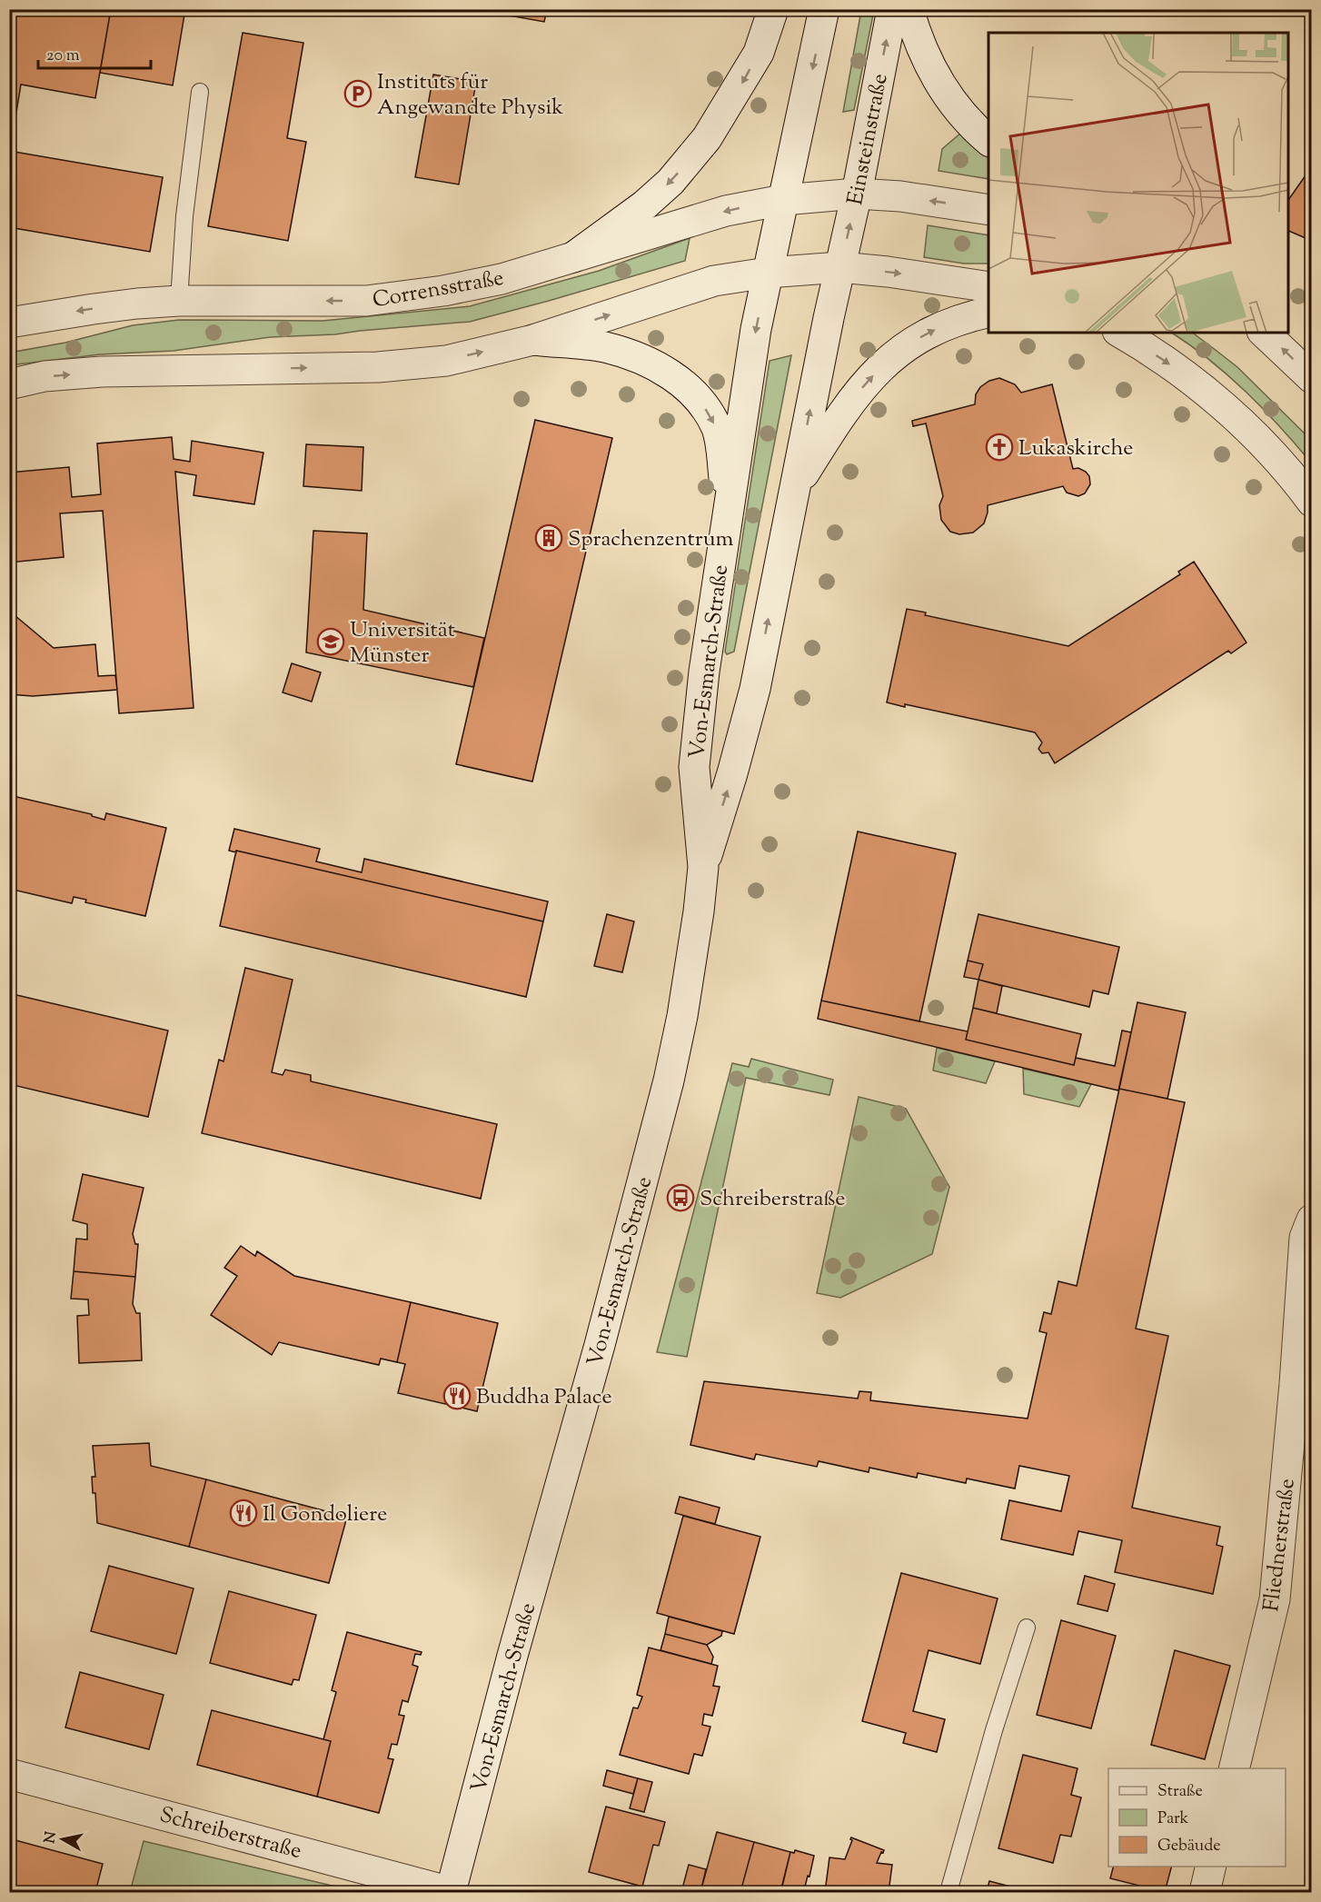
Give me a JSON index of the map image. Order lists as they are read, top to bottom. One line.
{"streets":{"main road":["Einsteinstraße","Corrensstraße","Von-Esmarch-Straße","Fliednerstraße","Schreiberstraße"]},"crossings":[["Einsteinstraße","Corrensstraße"],["Einsteinstraße","Von-Esmarch-Straße"],["Corrensstraße","Von-Esmarch-Straße"],["Von-Esmarch-Straße","Schreiberstraße"]],"places":{"parking":["Instituts für Angewandte Physik"],"church":["Lukaskirche"],"building":["Sprachenzentrum"],"school or university":["Universität Münster"],"bus stop":["Schreiberstraße"],"restaurant":["Buddha Palace","Il Gondoliere"]},"legend":["Straße","Park","Gebäude"],"scale_bar":"20 m","north":"left"}
